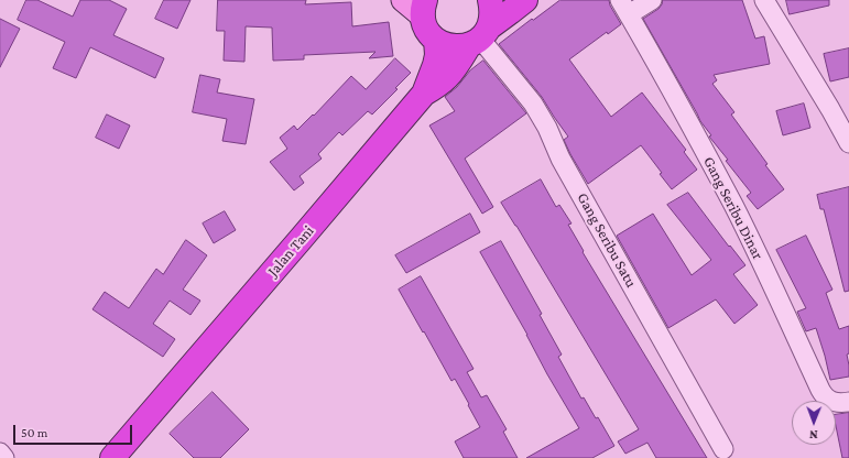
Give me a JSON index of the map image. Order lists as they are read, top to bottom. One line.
{"streets":{"highway":["Jalan Tani"],"street":["Gang Seribu Dinar","Gang Seribu Satu"]},"crossings":[["Gang Seribu Satu","Jalan Tani"]],"scale_bar":"50 m","north":"bottom"}
